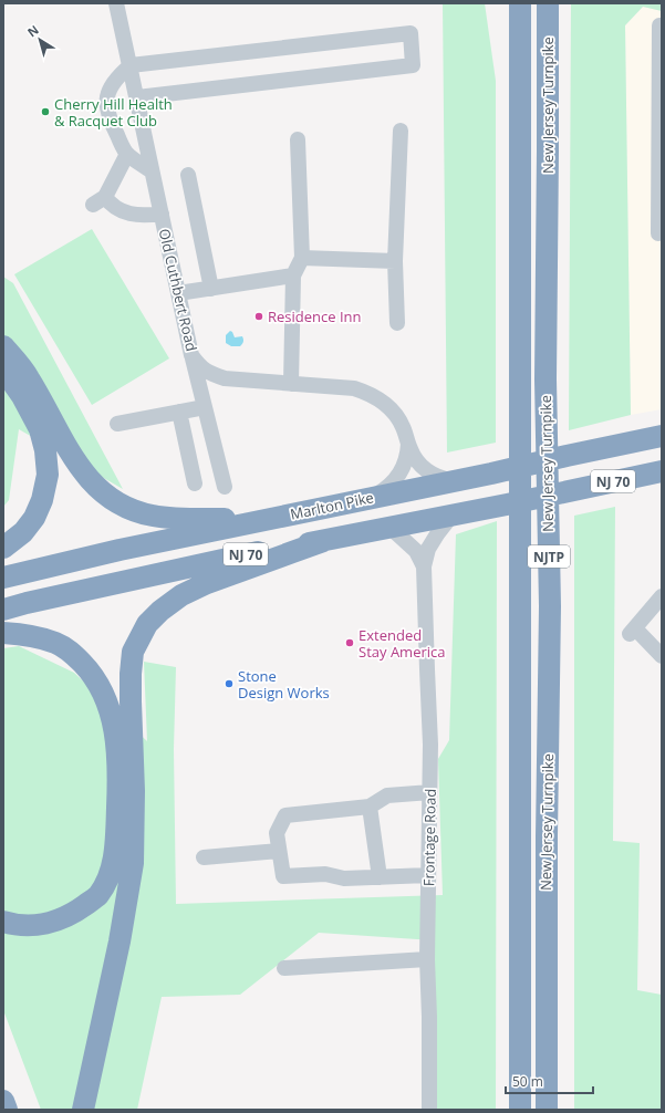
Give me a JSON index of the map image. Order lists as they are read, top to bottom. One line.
{"streets":{"highway":["New Jersey Turnpike","NJ 70","Marlton Pike","NJTP"],"street":["Old Cuthbert Road","Frontage Road"]},"crossings":[["Old Cuthbert Road","Marlton Pike"],["NJ 70","Frontage Road"]],"places":["Cherry Hill Health & Racquet Club","Residence Inn","Extended Stay America","Stone Design Works"],"scale_bar":"50 m","north":"top left"}
